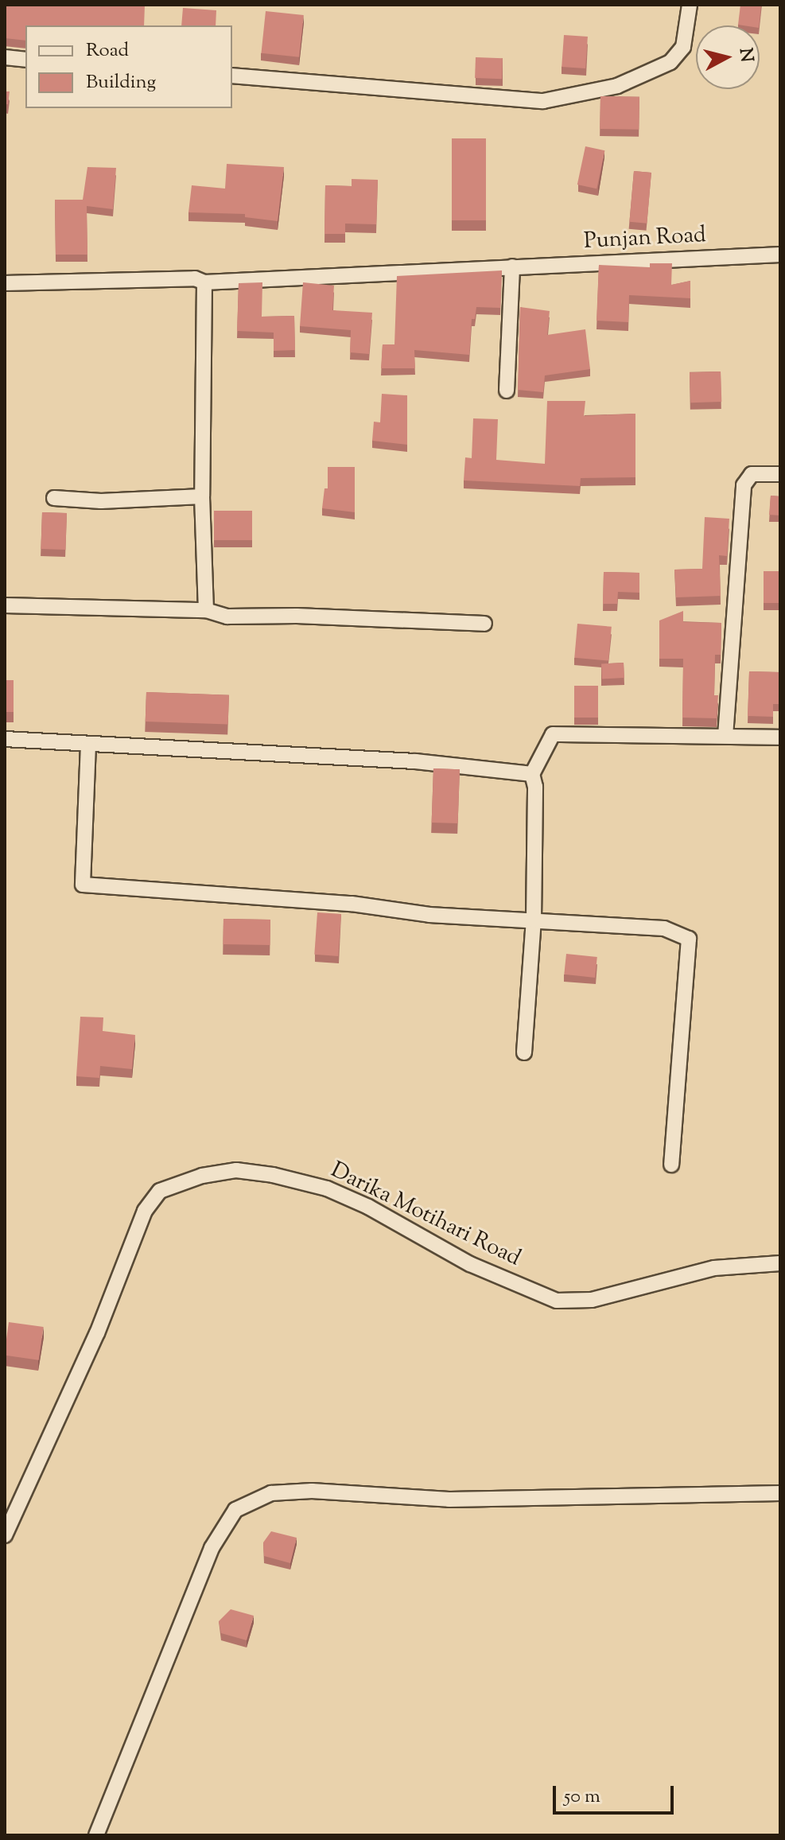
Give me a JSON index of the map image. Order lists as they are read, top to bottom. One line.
{"streets":{"street":["Punjan Road","Darika Motihari Road"]},"legend":["Road","Building"],"scale_bar":"50 m","north":"right"}
